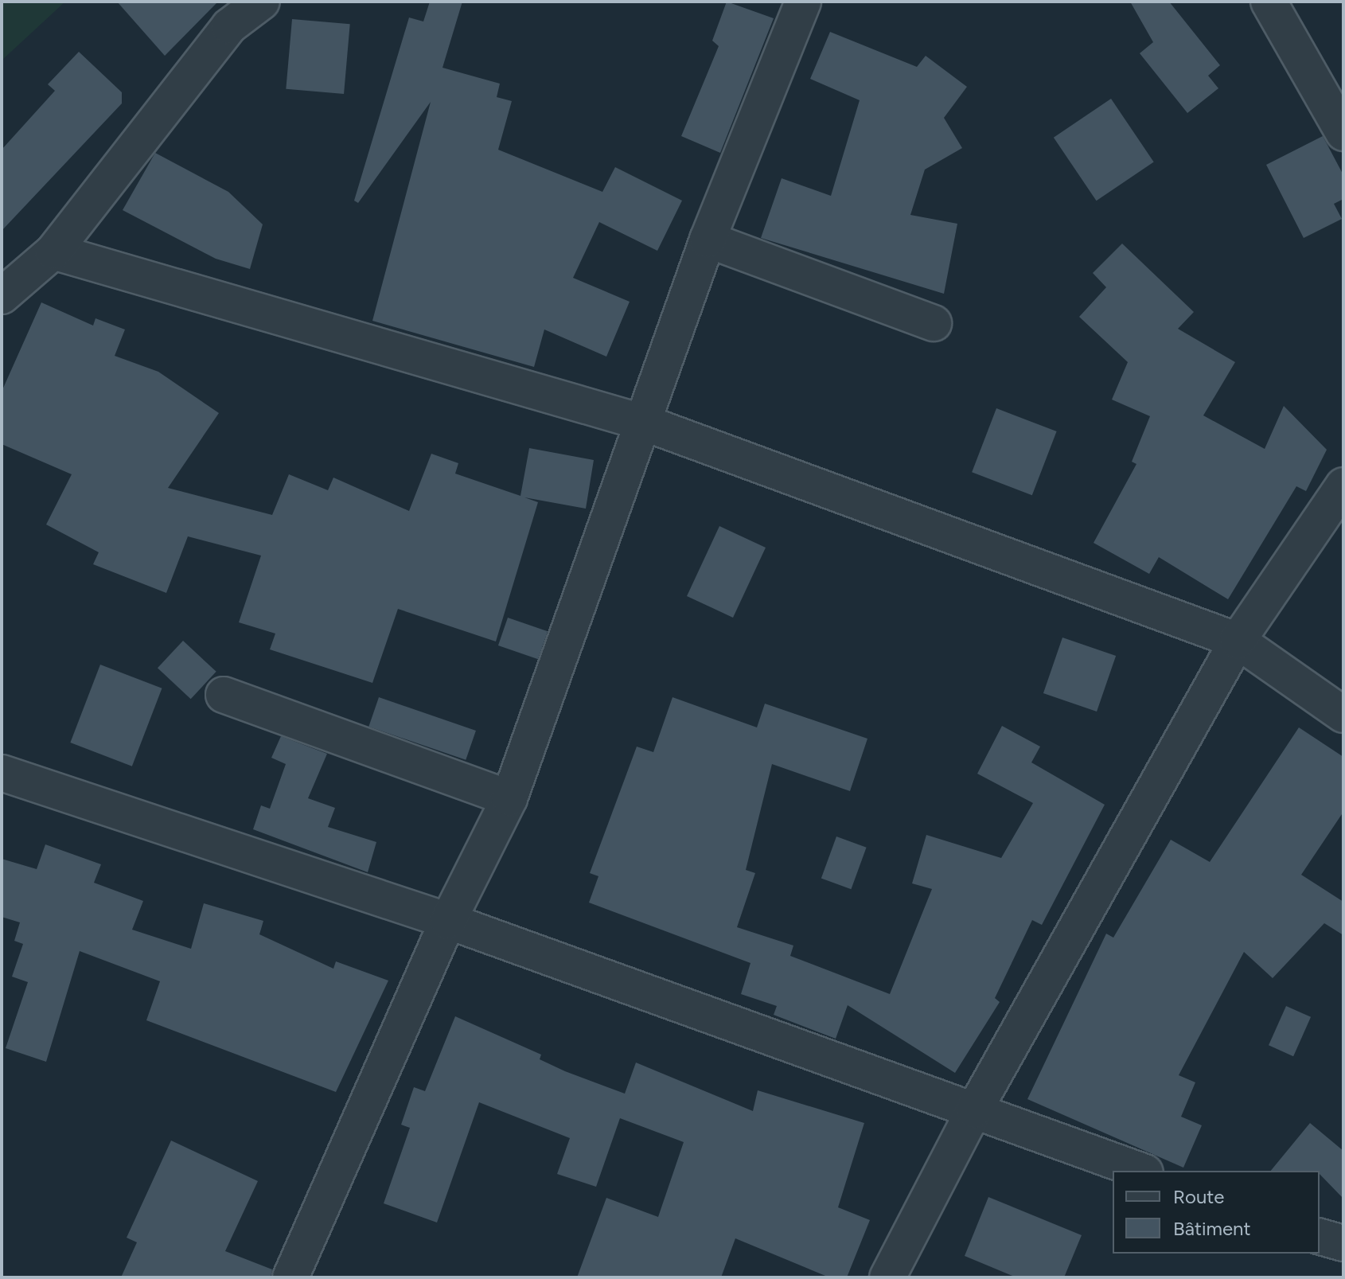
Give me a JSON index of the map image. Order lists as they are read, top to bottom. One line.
{"legend":["Route","Bâtiment"]}
